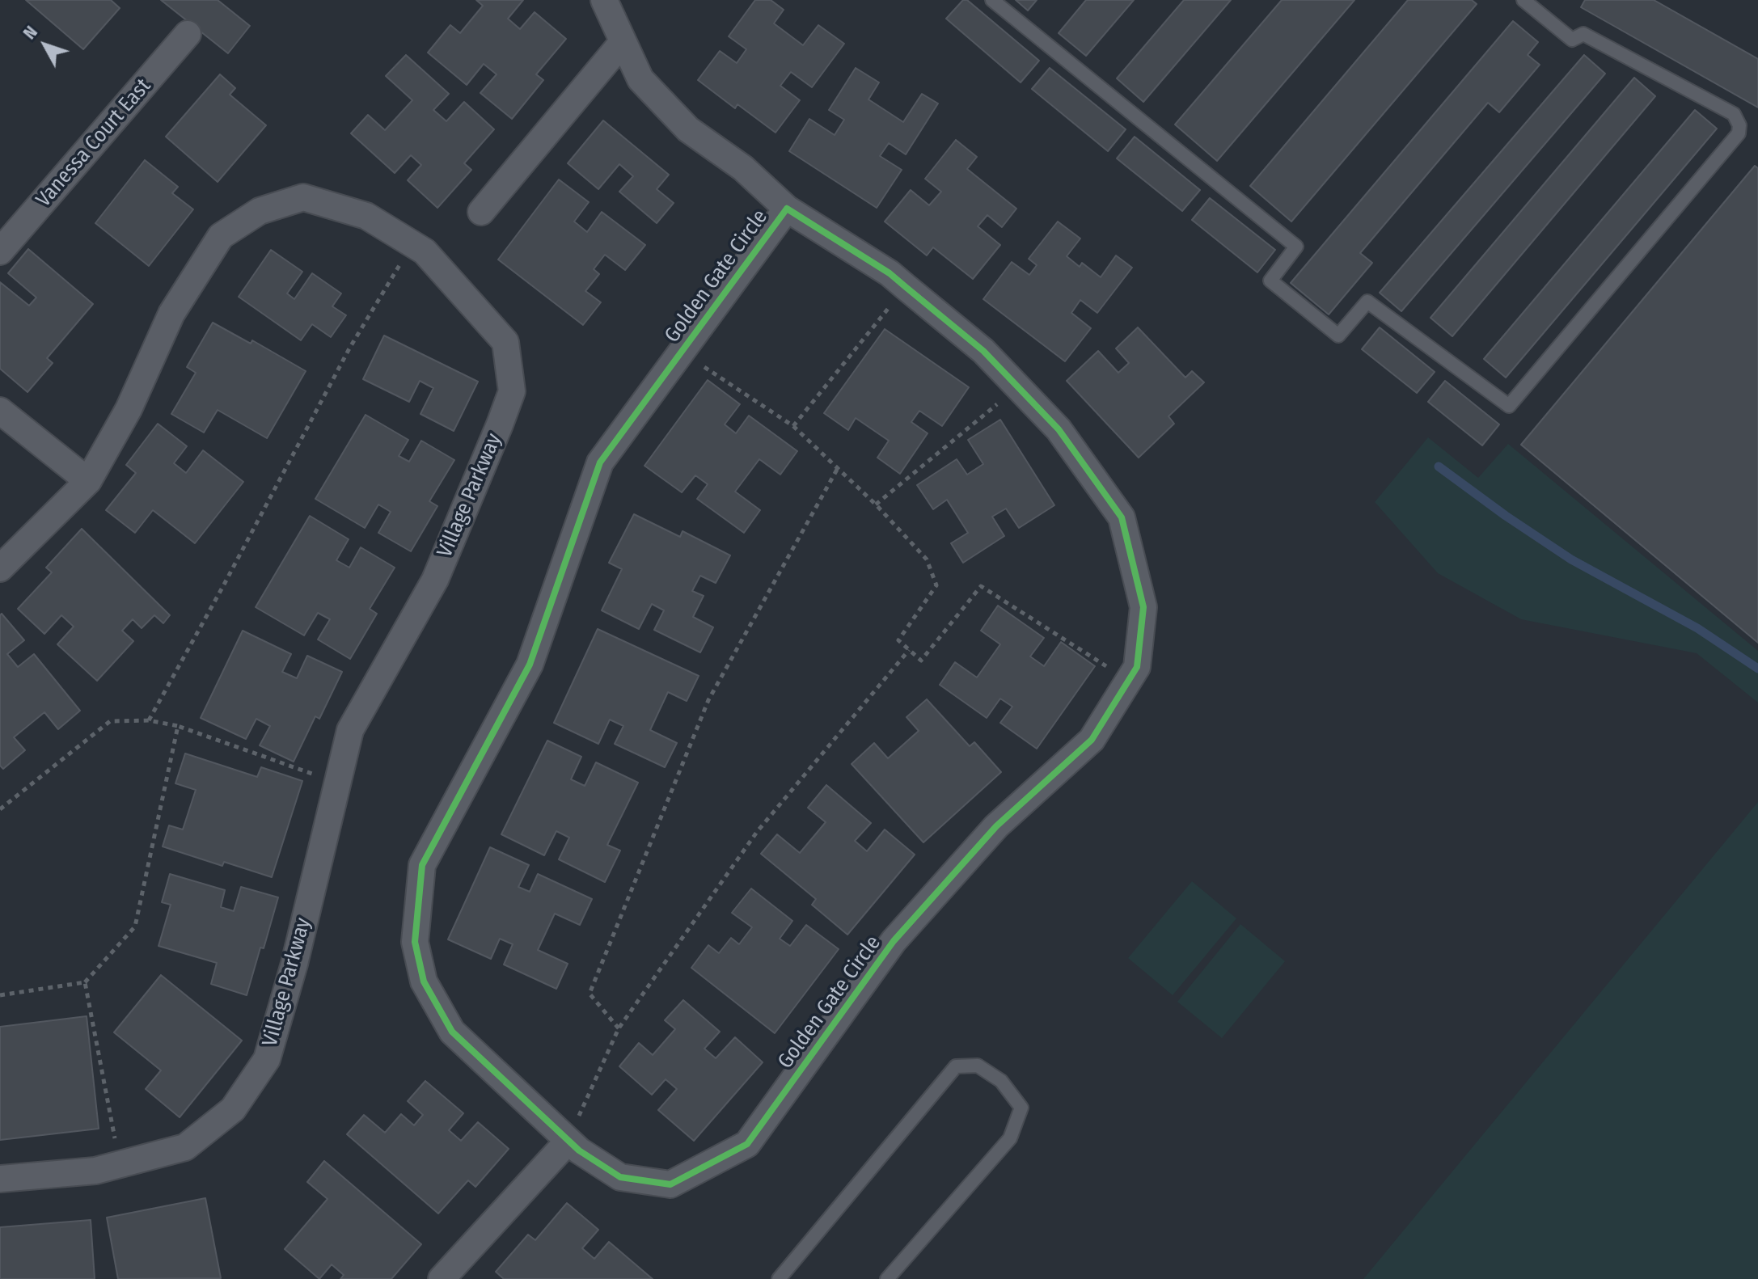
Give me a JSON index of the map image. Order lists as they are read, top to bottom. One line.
{"streets":{"street":["Vanessa Court East","Golden Gate Circle","Village Parkway"]},"north":"top left"}
